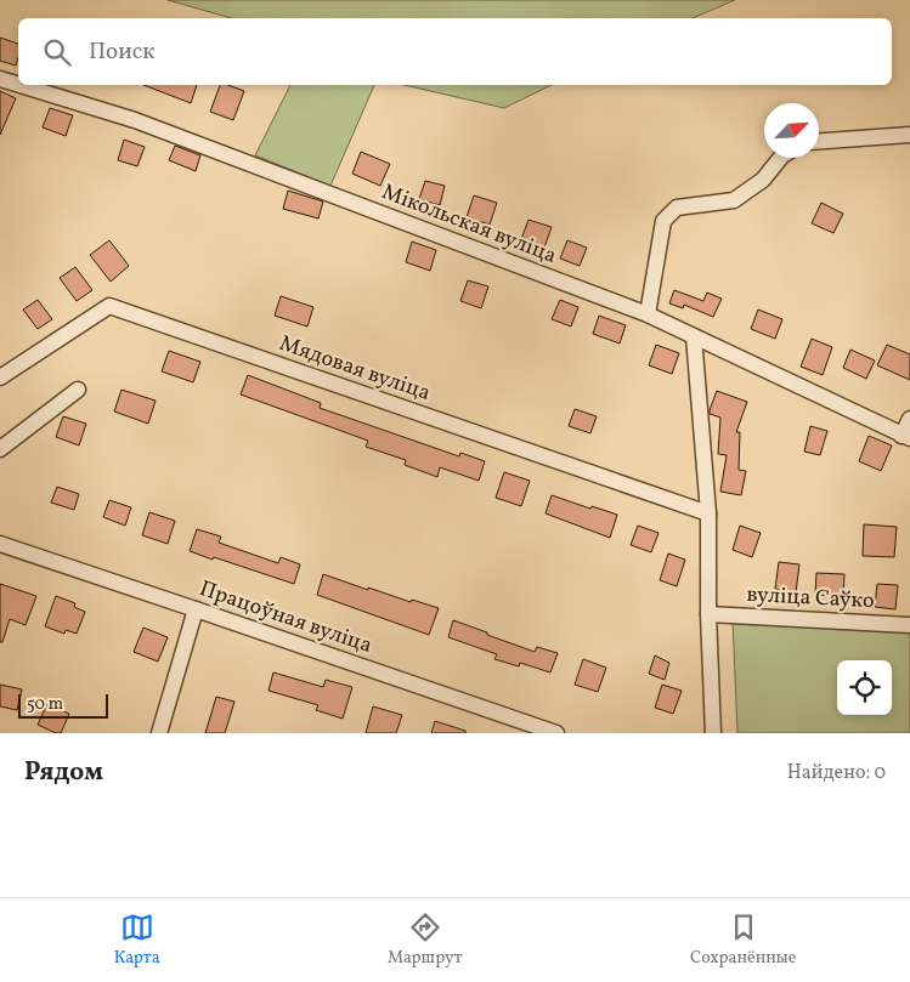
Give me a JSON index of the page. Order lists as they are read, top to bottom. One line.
{"streets":{"street":["Мікольская вуліца","Мядовая вуліца","вуліца Саўко","Працоўная вуліца"]},"scale_bar":"50 m","north":"top right","page":{"search":"Поиск","scale":"50 m","heading":["Рядом","Найдено: 0"],"nav":["Карта","Маршрут","Сохранённые"]}}
